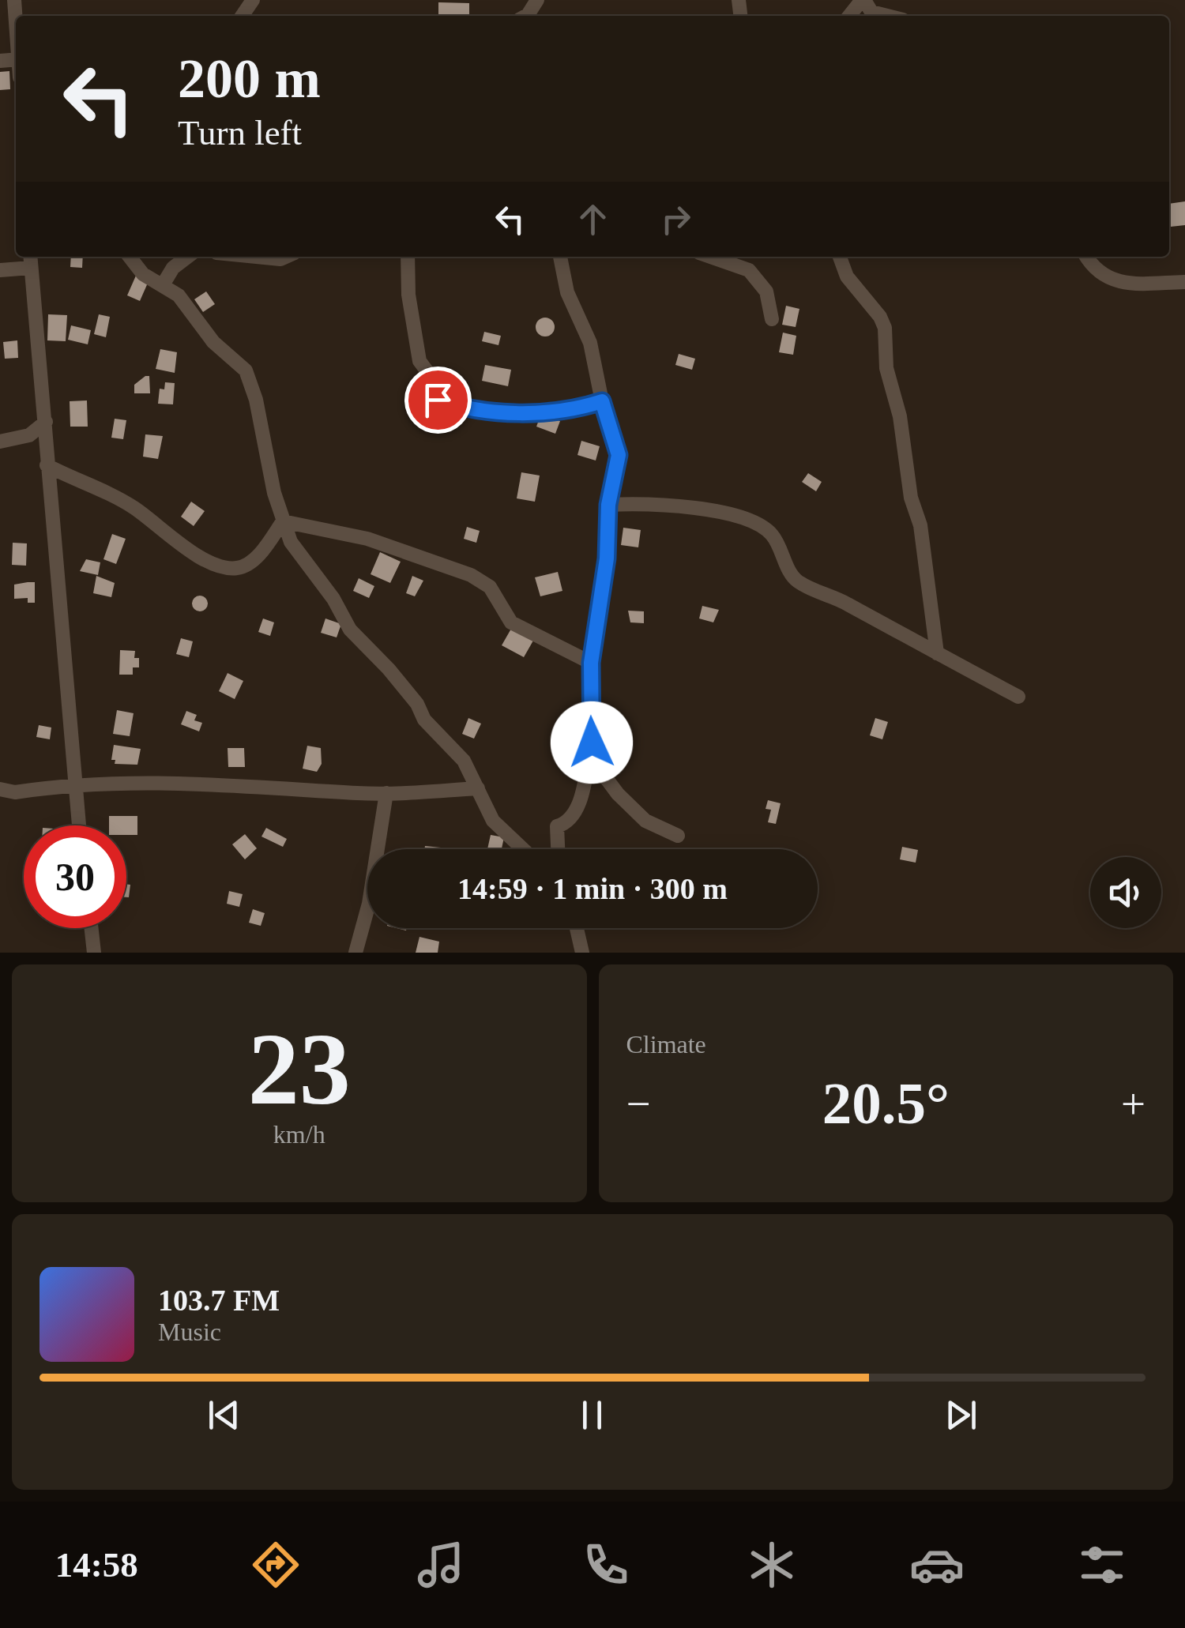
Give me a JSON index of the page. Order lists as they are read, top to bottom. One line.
{"page":{"turn":["200 m","Turn left"],"limit":"30","trip":"14:59 · 1 min · 300 m","tile":[["23","km/h"],"Climate"],"heat":["−","20.5°","+"],"song":["103.7 FM","Music"],"tabs":"14:58"}}
